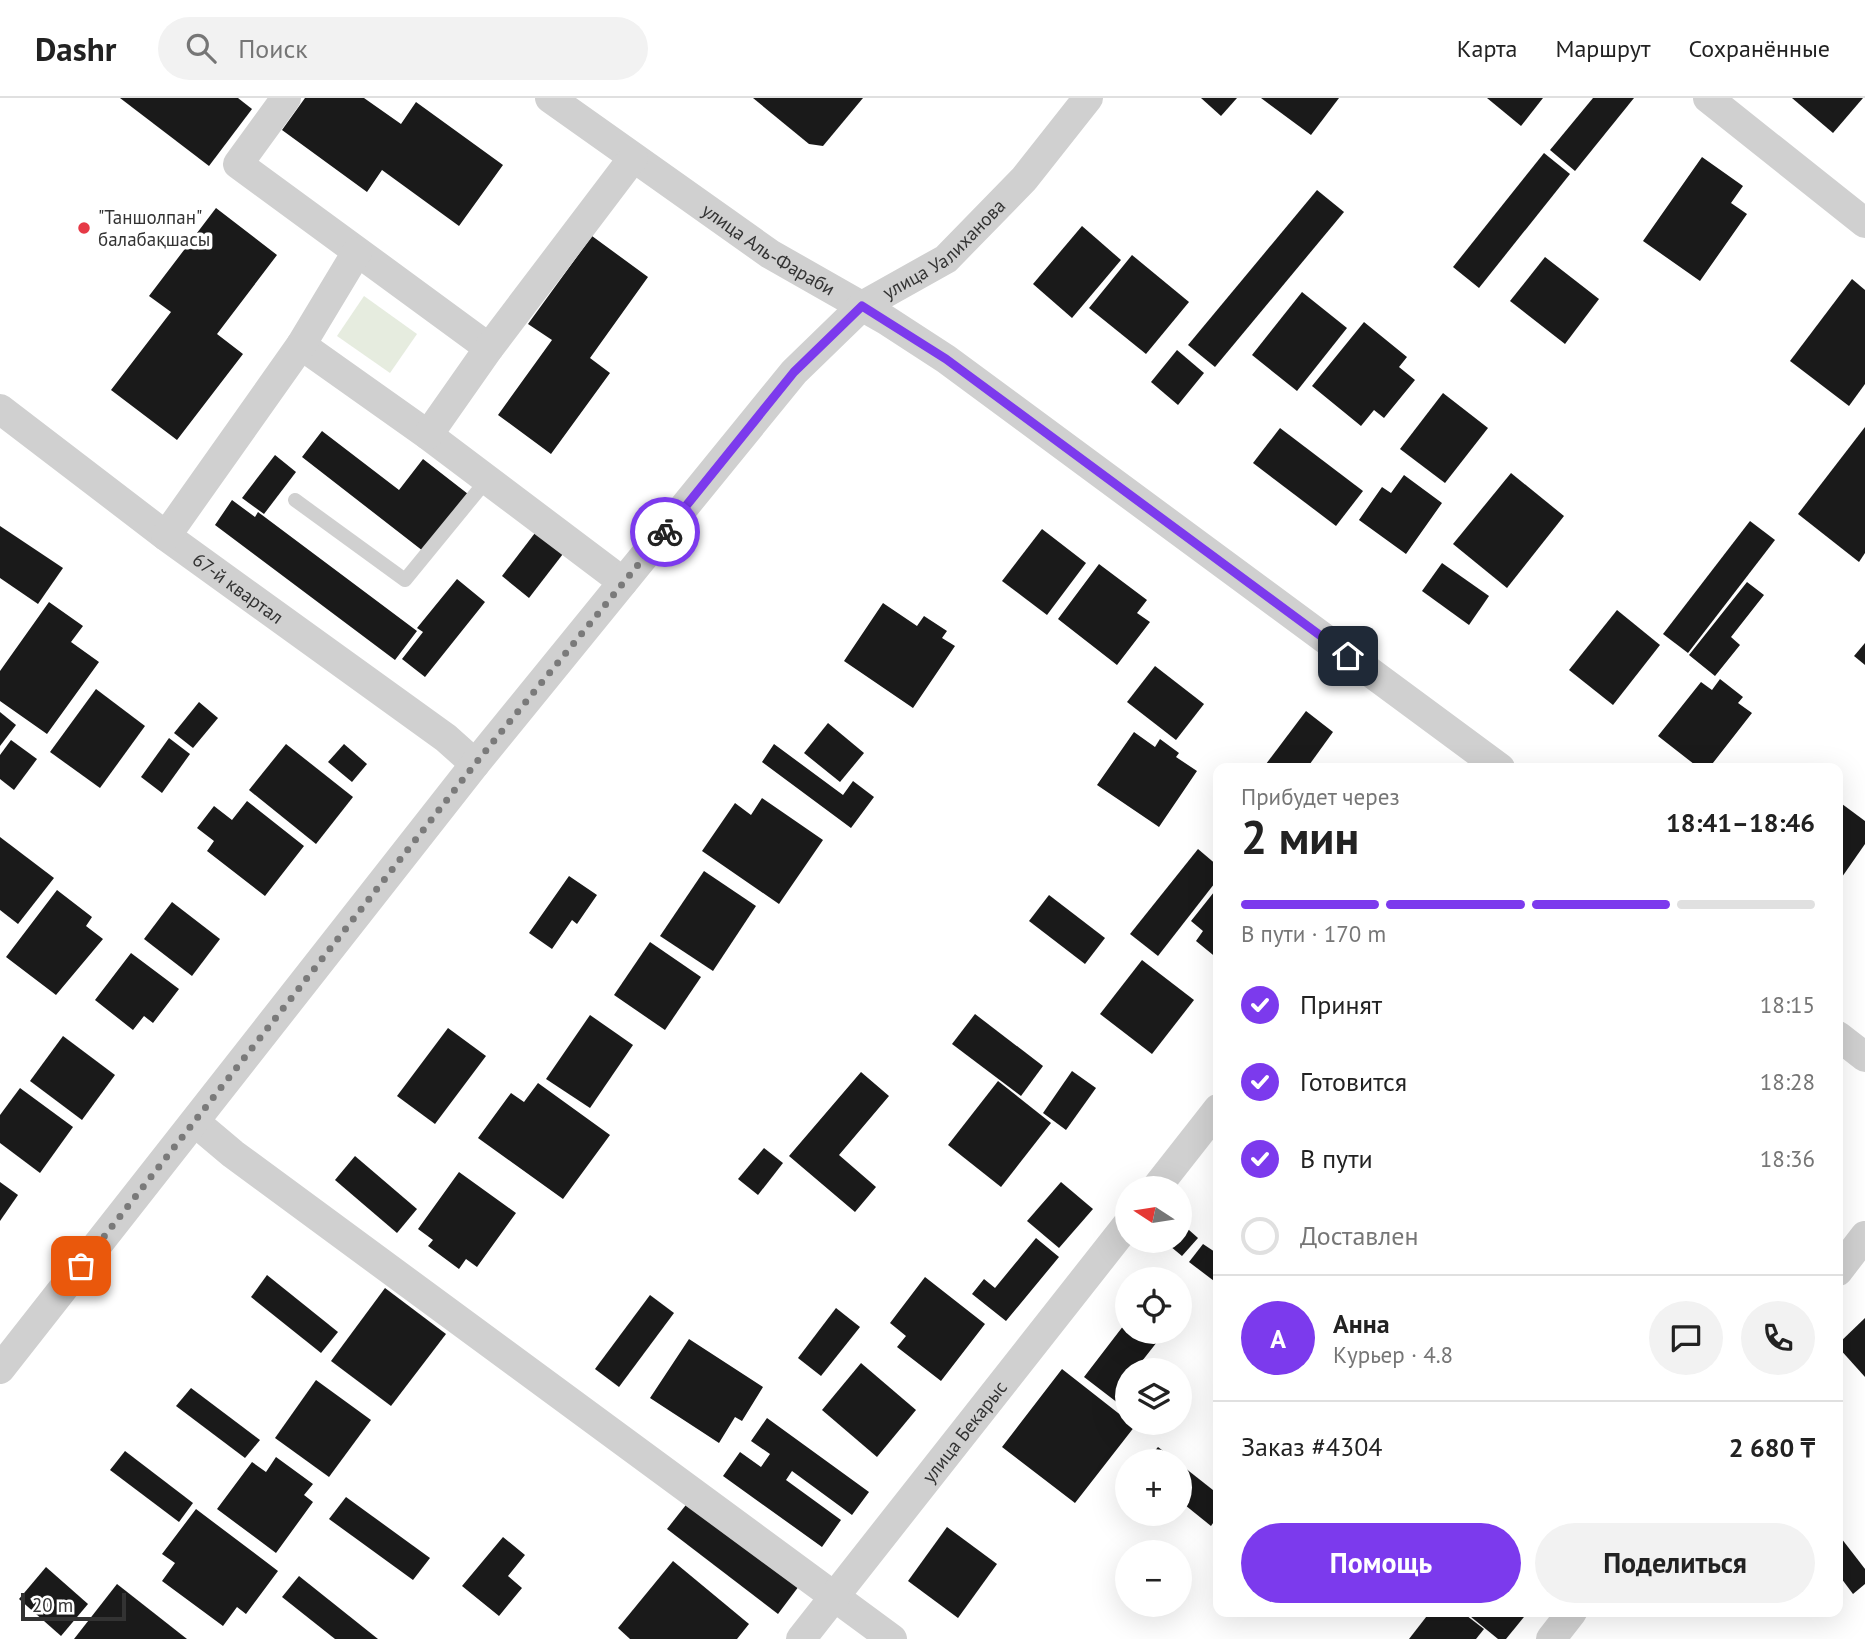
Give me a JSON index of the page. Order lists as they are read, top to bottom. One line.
{"streets":{"street":["улица Уалиханова","улица Аль-Фараби","67-й квартал","улица Бекарыс"]},"crossings":[["улица Уалиханова","улица Аль-Фараби"],["улица Уалиханова","67-й квартал"]],"places":["\"Таншолпан\" балабақшасы"],"scale_bar":"20 m","north":"left","page":{"header":"Dashr","search":"Поиск","nav":["Карта","Маршрут","Сохранённые"],"heading":["2 мин","Прибудет через","18:41–18:46"],"panel":["Анна","Курьер · 4.8","Заказ #4304","2 680 ₸"],"bar":"В пути · 170 m","list":[["Принят","18:15"],["Готовится","18:28"],["В пути","18:36"],"Доставлен"],"map_buttons":["+","−"],"round":"А","buttons":["Помощь","Поделиться"],"scale":"20 m"}}
